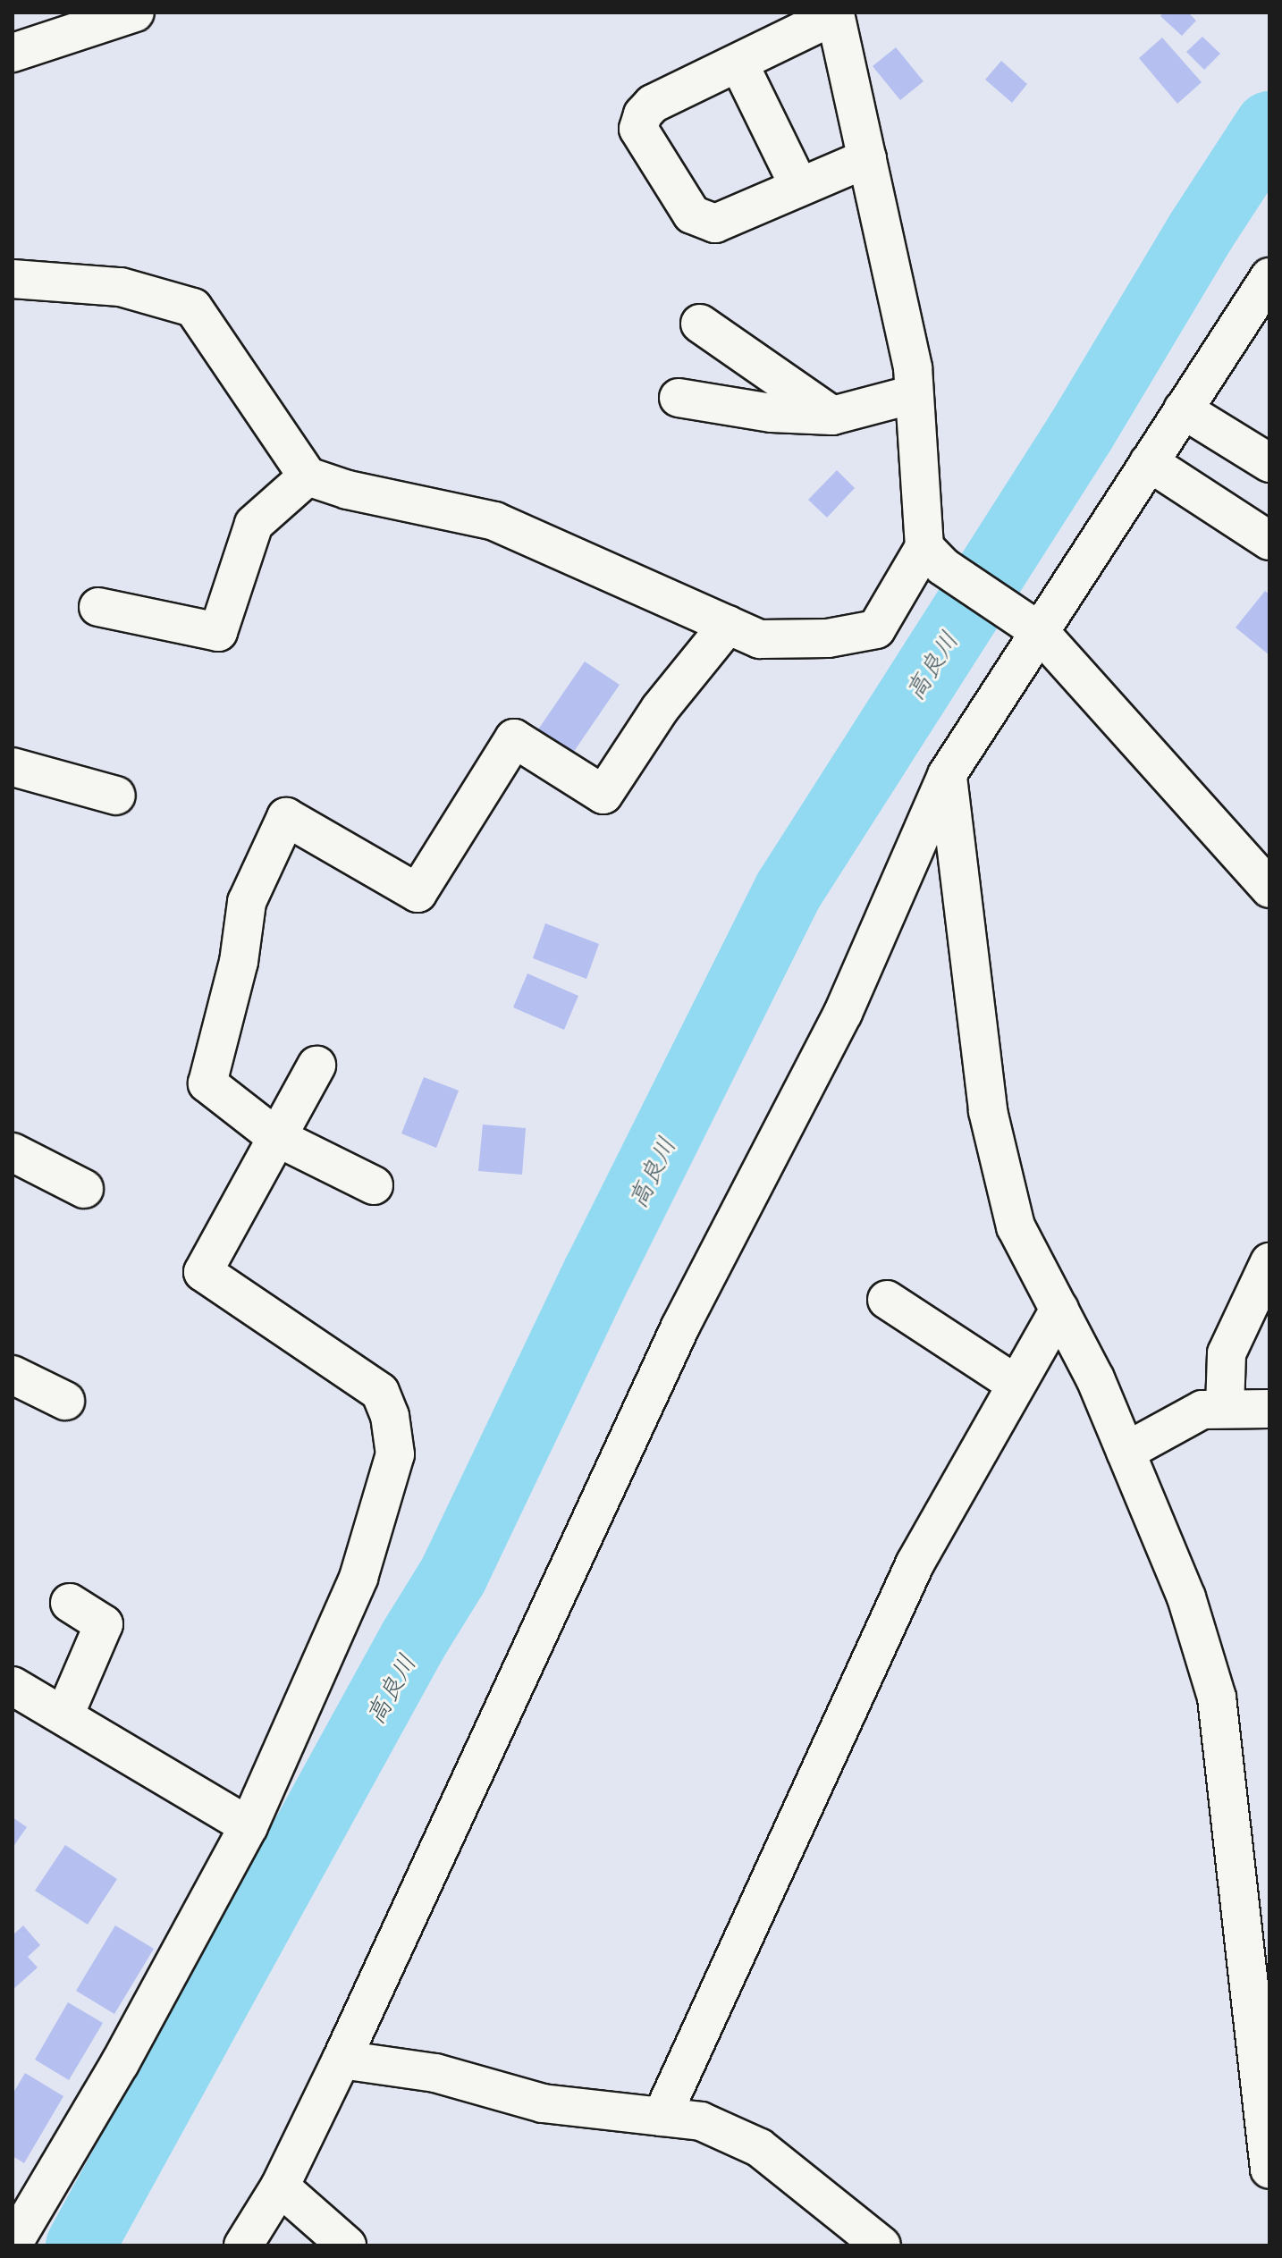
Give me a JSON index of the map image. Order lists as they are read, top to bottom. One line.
{"water":["高良川"]}
